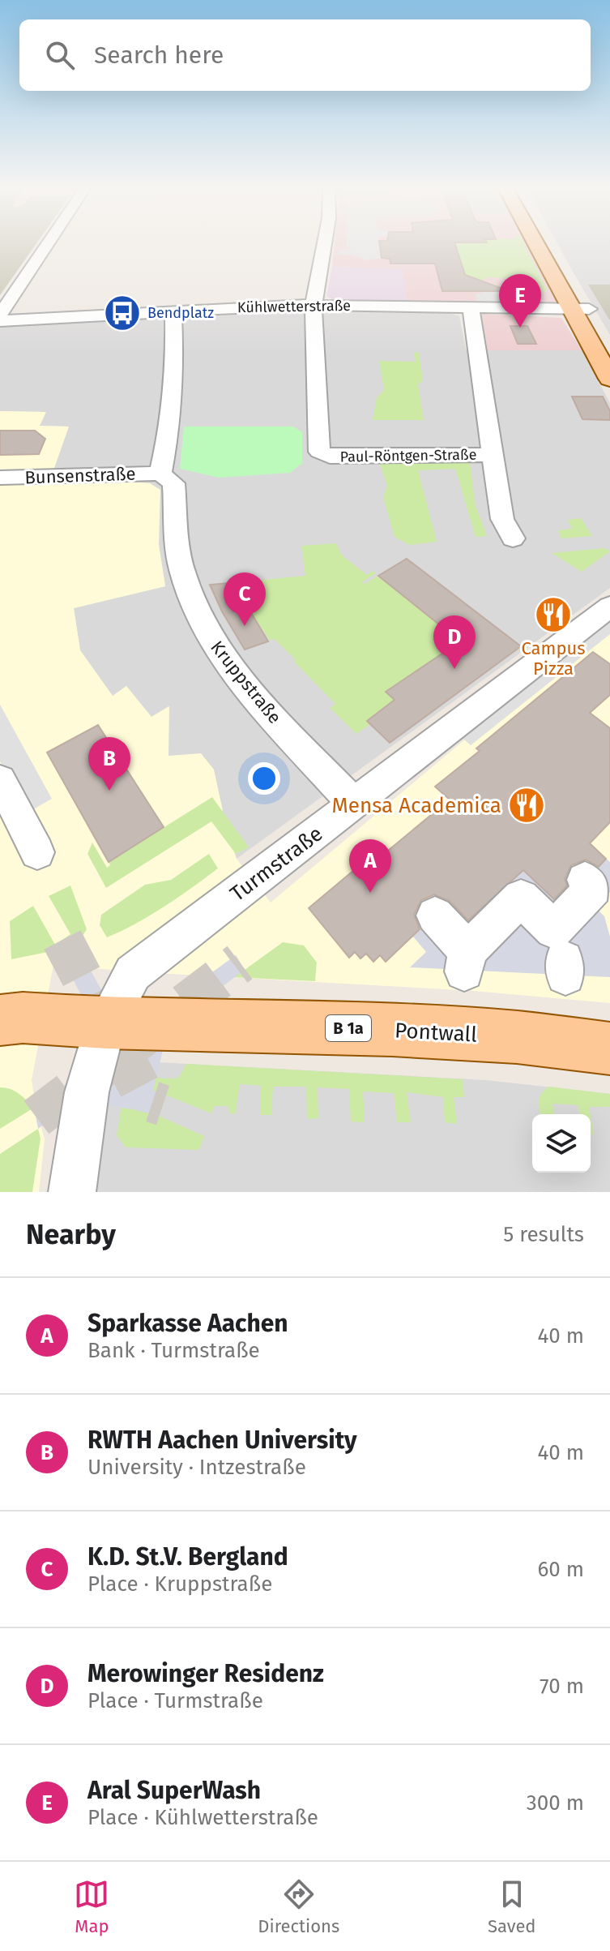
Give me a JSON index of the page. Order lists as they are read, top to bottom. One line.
{"streets":{"main road":["B 1a","Pontwall"],"street":["Kühlwetterstraße","Paul-Röntgen-Straße","Bunsenstraße","Kruppstraße","Turmstraße"]},"crossings":[["Kühlwetterstraße","Paul-Röntgen-Straße"],["Bunsenstraße","Kruppstraße"],["Kruppstraße","Turmstraße"],["Turmstraße","B 1a"],["Turmstraße","Pontwall"],["B 1a","Pontwall"]],"places":{"bus stop":["Bendplatz"],"restaurant":["Campus Pizza","Mensa Academica"]},"page":{"search":"Search here","pins":["E","C","D","B","A"],"heading":["Nearby","5 results"],"list":[{"mark":"A","name":"Sparkasse Aachen","note":"Bank · Turmstraße","value":"40 m"},{"mark":"B","name":"RWTH Aachen University","note":"University · Intzestraße","value":"40 m"},{"mark":"C","name":"K.D. St.V. Bergland","note":"Place · Kruppstraße","value":"60 m"},{"mark":"D","name":"Merowinger Residenz","note":"Place · Turmstraße","value":"70 m"},{"mark":"E","name":"Aral SuperWash","note":"Place · Kühlwetterstraße","value":"300 m"}],"nav":["Map","Directions","Saved"]}}
